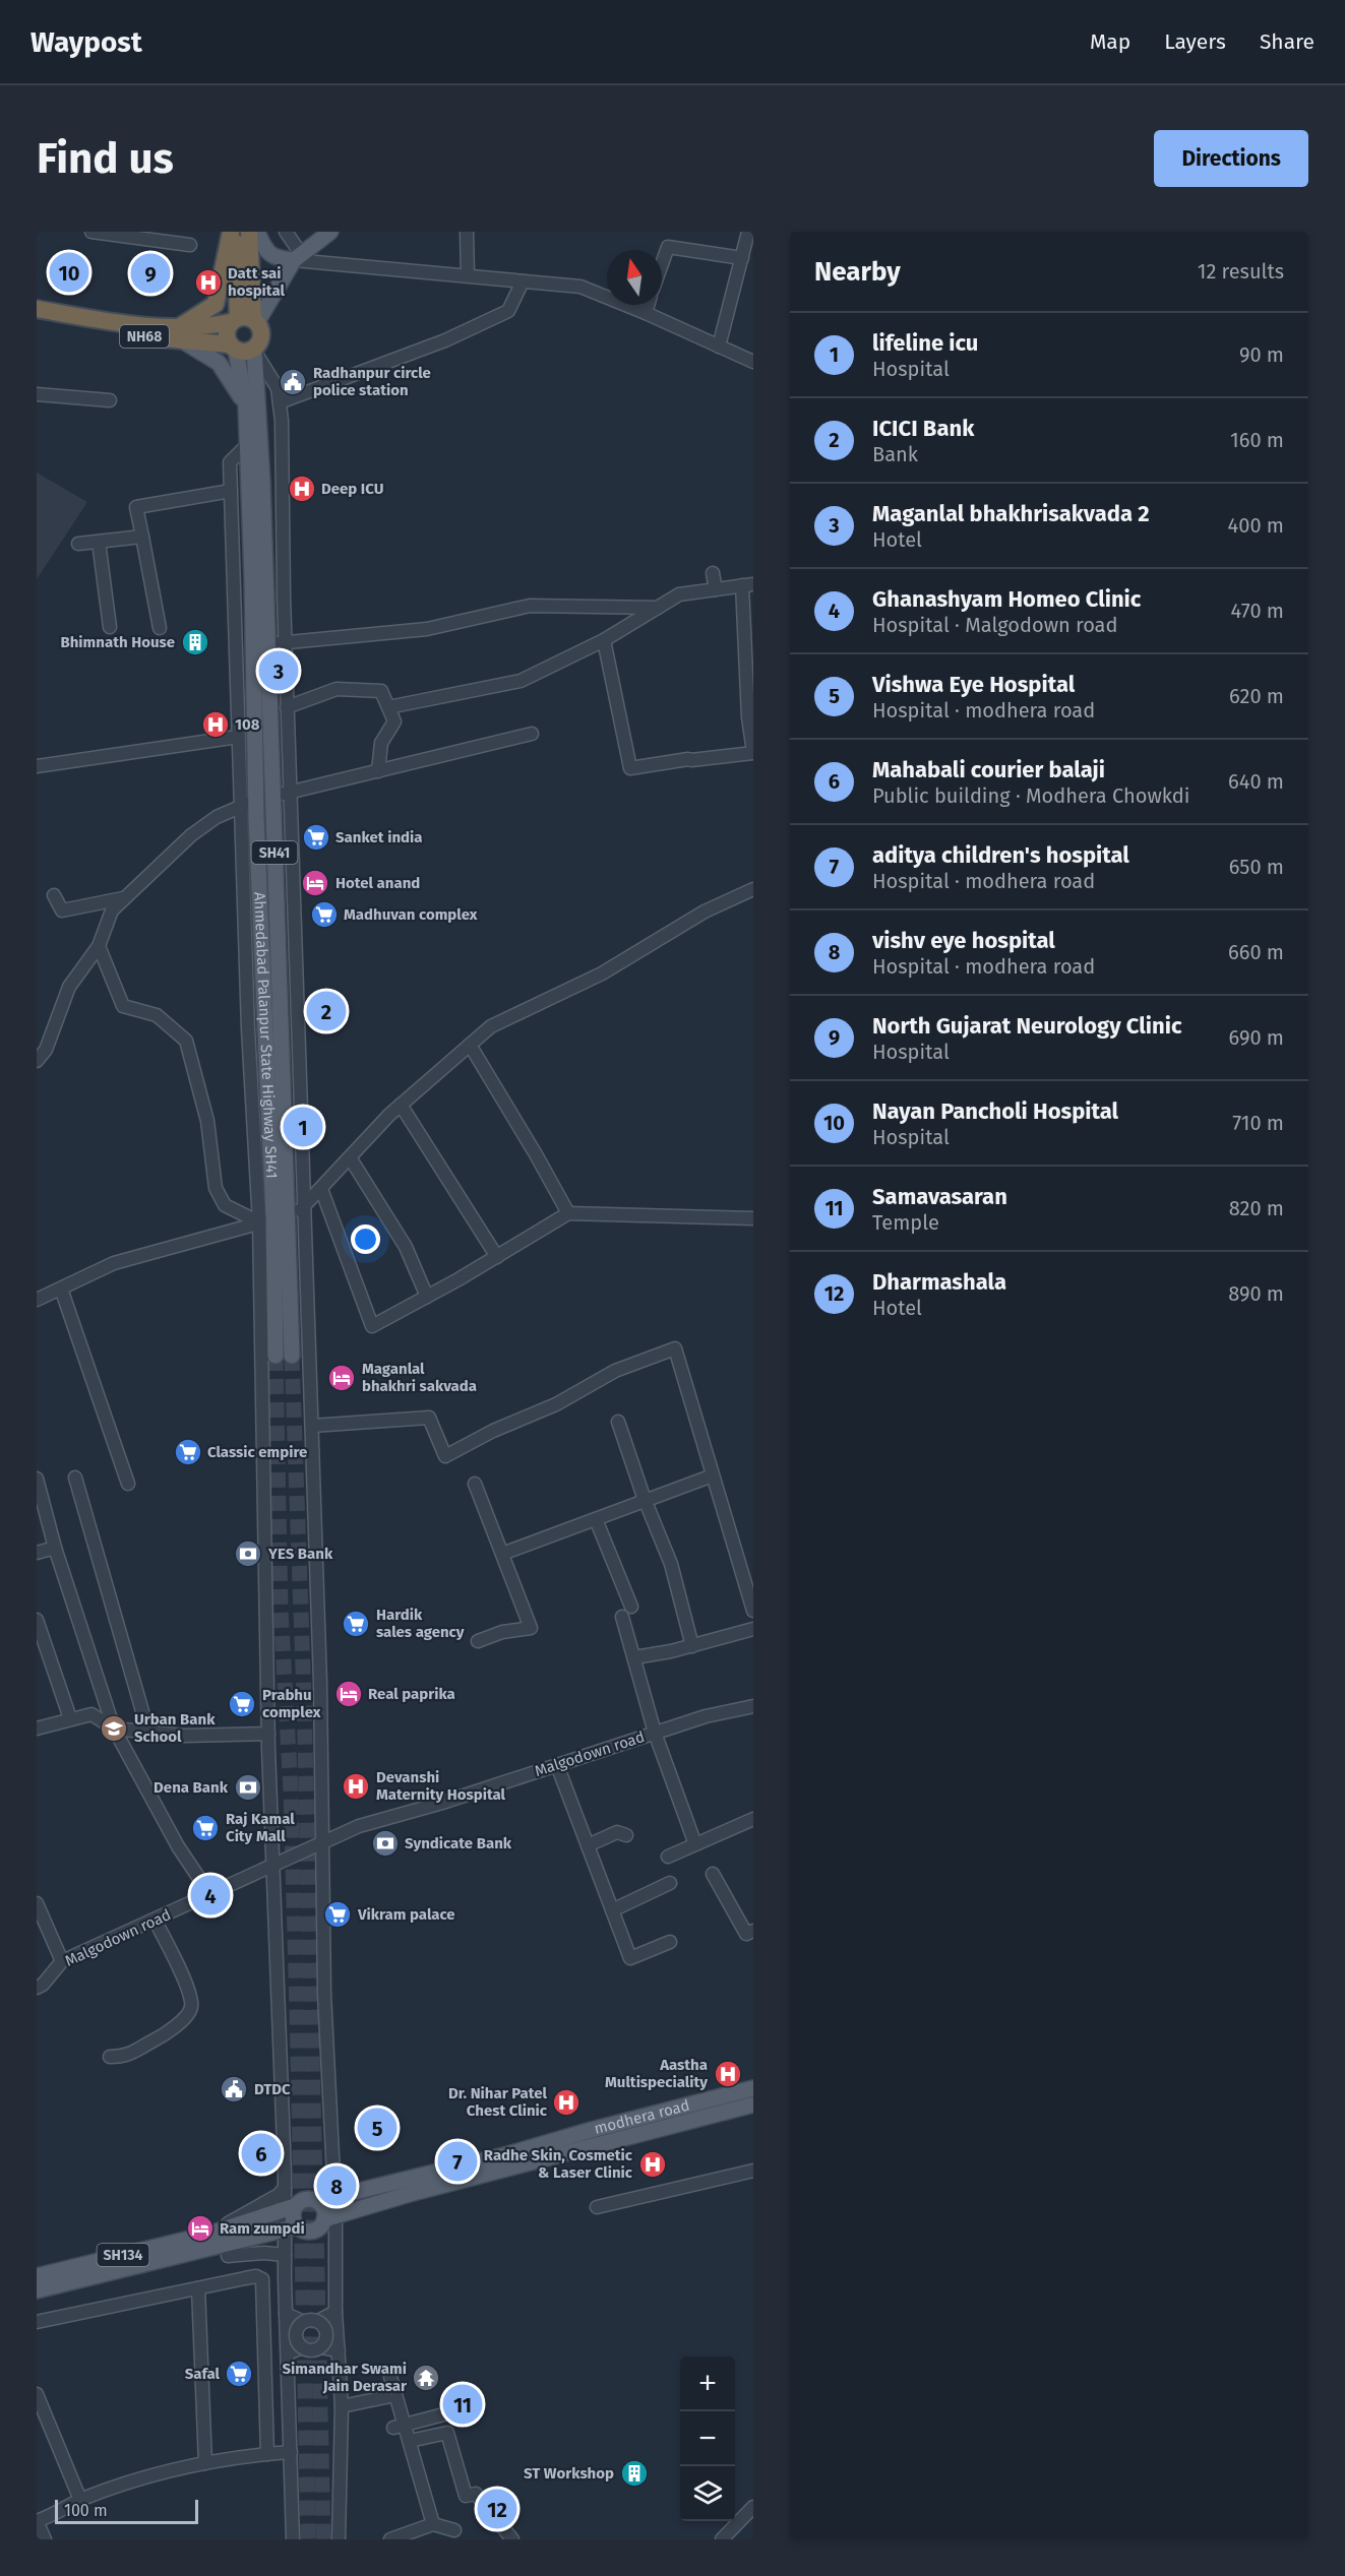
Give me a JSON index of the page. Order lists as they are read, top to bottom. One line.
{"streets":{"highway":["NH68"],"main road":["SH41","Ahmedabad Palanpur State Highway SH41","modhera road","SH134"],"street":["Malgodown road"]},"crossings":[["NH68","Ahmedabad Palanpur State Highway SH41"]],"places":{"hospital":["Datt sai hospital","Deep ICU","108","Devanshi Maternity Hospital","Aastha Multispeciality","Dr. Nihar Patel Chest Clinic","Radhe Skin, Cosmetic & Laser Clinic"],"public building":["Radhanpur circle police station","DTDC"],"building":["Bhimnath House","ST Workshop"],"supermarket":["Sanket india","Madhuvan complex","Classic empire","Hardik sales agency","Prabhu complex","Raj Kamal City Mall","Vikram palace","Safal"],"hotel":["Hotel anand","Maganlal bhakhri sakvada","Real paprika","Ram zumpdi"],"bank":["YES Bank","Dena Bank","Syndicate Bank"],"school or university":["Urban Bank School"],"temple":["Simandhar Swami Jain Derasar"]},"scale_bar":"100 m","north":"top","page":{"header":"Waypost","nav":["Map","Layers","Share"],"buttons":"Directions","title":"Find us","heading":["Nearby","12 results"],"pins":["10","9","3","2","1","4","5","6","7","8","11","12"],"list":[{"mark":"1","name":"lifeline icu","note":"Hospital","value":"90 m"},{"mark":"2","name":"ICICI Bank","note":"Bank","value":"160 m"},{"mark":"3","name":"Maganlal bhakhrisakvada 2","note":"Hotel","value":"400 m"},{"mark":"4","name":"Ghanashyam Homeo Clinic","note":"Hospital · Malgodown road","value":"470 m"},{"mark":"5","name":"Vishwa Eye Hospital","note":"Hospital · modhera road","value":"620 m"},{"mark":"6","name":"Mahabali courier balaji","note":"Public building · Modhera Chowkdi","value":"640 m"},{"mark":"7","name":"aditya children's hospital","note":"Hospital · modhera road","value":"650 m"},{"mark":"8","name":"vishv eye hospital","note":"Hospital · modhera road","value":"660 m"},{"mark":"9","name":"North Gujarat Neurology Clinic","note":"Hospital","value":"690 m"},{"mark":"10","name":"Nayan Pancholi Hospital","note":"Hospital","value":"710 m"},{"mark":"11","name":"Samavasaran","note":"Temple","value":"820 m"},{"mark":"12","name":"Dharmashala","note":"Hotel","value":"890 m"}],"map_buttons":["+","−"],"scale":"100 m"}}
